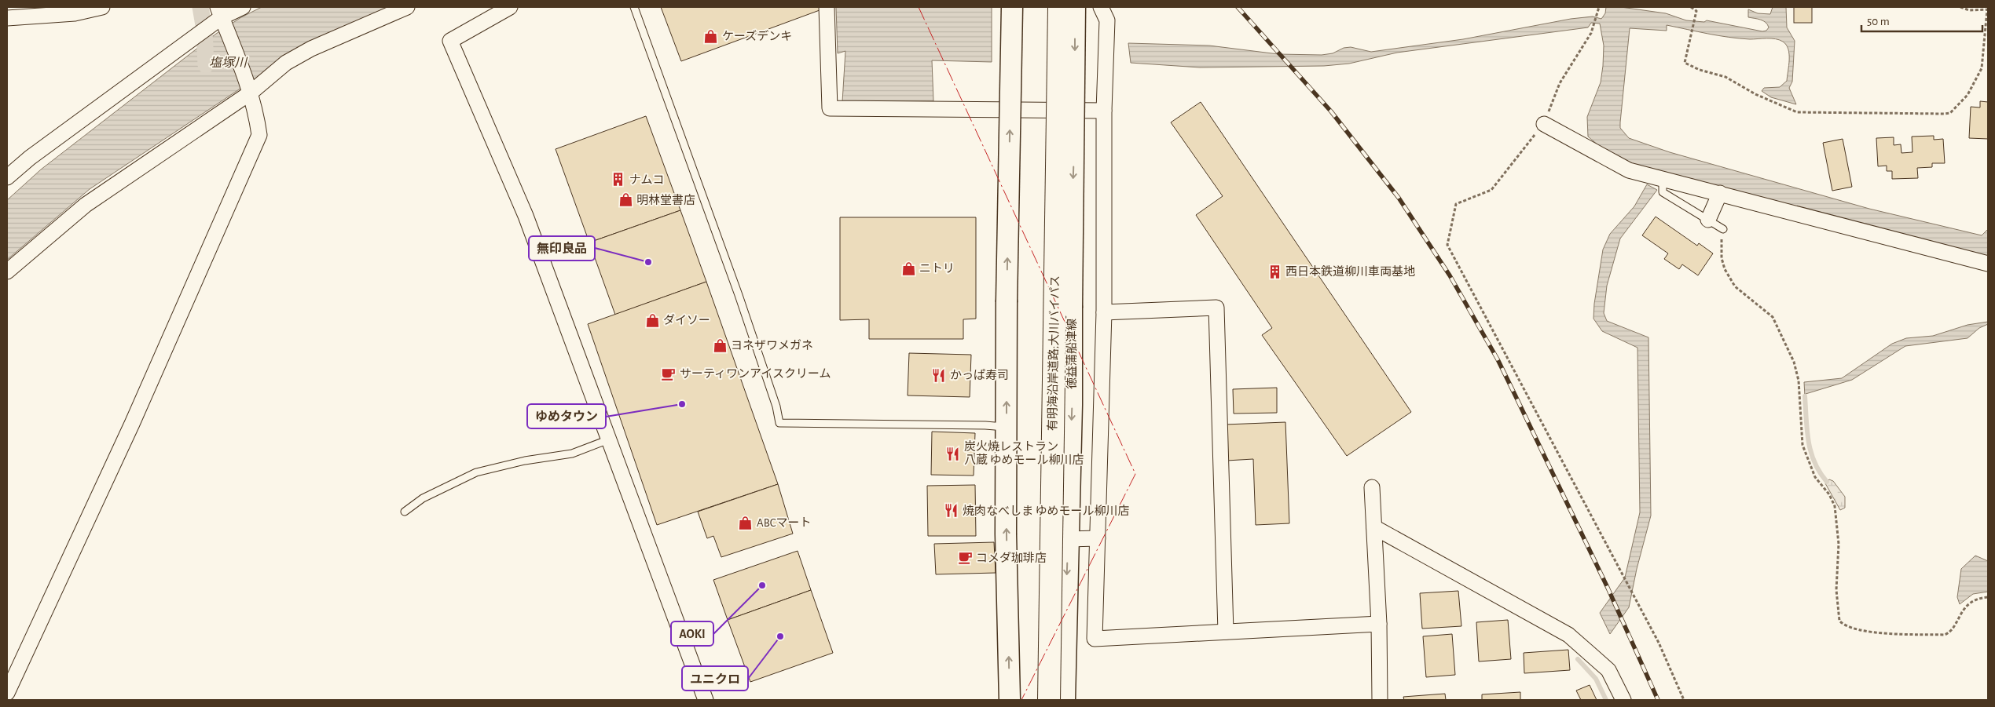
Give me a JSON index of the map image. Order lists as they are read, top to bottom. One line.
{"streets":{"highway":["有明海沿岸道路;大川バイパス"],"main road":["徳益蒲船津線"]},"water":["塩塚川"],"places":{"shop":["ケーズデンキ","明林堂書店","ニトリ","ダイソー","ヨネザワメガネ","ABCマート"],"building":["ナムコ","西日本鉄道柳川車両基地"],"other":["無印良品","ゆめタウン","AOKI","ユニクロ"],"cafe":["サーティワンアイスクリーム","コメダ珈琲店"],"restaurant":["かっぱ寿司","炭火焼レストラン 八蔵 ゆめモール柳川店","焼肉なべしま ゆめモール柳川店"]},"scale_bar":"50 m"}
